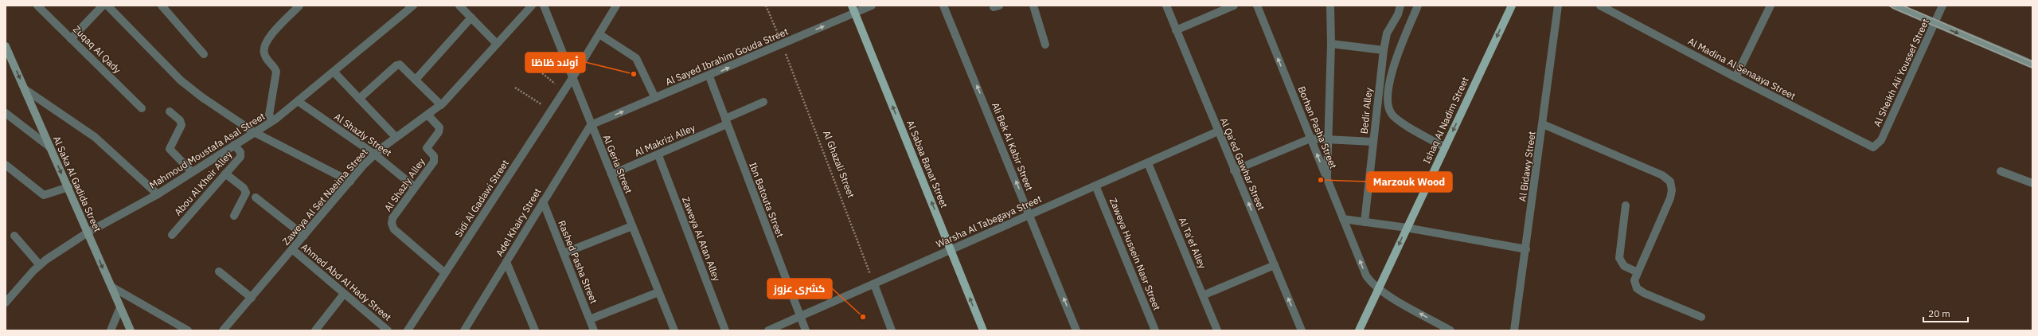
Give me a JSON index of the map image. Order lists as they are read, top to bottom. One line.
{"streets":{"main road":["Ishaq Al Nadim Street","Al Sabaa Banat Street"],"street":["Zuqaq Al Qady","Al Sayed Ibrahim Gouda Street","Al Madina Al Senaaya Street","Al Sheikh Ali Youssef Street","Bedir Alley","Borhan Pasha Street","Al Shazly Street","Al Makrizi Alley","Ali Bek Al Kabir Street","Mahmoud Moustafa Asal Street","Al Geria Street","Al Qa'ed Gawhar Street","Al Bidawy Street","Abou Al Kheir Alley","Al Saka Al Gadida Street","Al Shazly Alley","Zaweya Al Set Naeima Street","Sidi Al Gadawi Street","Ibn Batouta Street","Warsha Al Tabegaya Street","Adel Khairy Street","Zaweya Al Atan Alley","Al Ta'ef Alley","Zaweya Hussein Nasr Street","Rashed Pasha Street","Ahmed Abd Al Hady Street"],"path":["Al Ghazali Street"]},"crossings":[["Al Sayed Ibrahim Gouda Street","Al Geria Street"],["Al Sayed Ibrahim Gouda Street","Al Ghazali Street"],["Al Sayed Ibrahim Gouda Street","Al Sabaa Banat Street"],["Al Sayed Ibrahim Gouda Street","Ibn Batouta Street"],["Al Sayed Ibrahim Gouda Street","Adel Khairy Street"],["Al Madina Al Senaaya Street","Al Sheikh Ali Youssef Street"],["Ishaq Al Nadim Street","Borhan Pasha Street"],["Al Shazly Street","Mahmoud Moustafa Asal Street"],["Al Shazly Street","Al Shazly Alley"],["Al Shazly Street","Zaweya Al Set Naeima Street"],["Al Makrizi Alley","Al Geria Street"],["Al Makrizi Alley","Ibn Batouta Street"],["Al Makrizi Alley","Zaweya Al Atan Alley"],["Ali Bek Al Kabir Street","Warsha Al Tabegaya Street"],["Mahmoud Moustafa Asal Street","Abou Al Kheir Alley"],["Mahmoud Moustafa Asal Street","Al Saka Al Gadida Street"],["Al Geria Street","Sidi Al Gadawi Street"],["Al Geria Street","Adel Khairy Street"],["Al Ghazali Street","Warsha Al Tabegaya Street"],["Al Sabaa Banat Street","Warsha Al Tabegaya Street"],["Al Qa'ed Gawhar Street","Warsha Al Tabegaya Street"],["Al Shazly Alley","Zaweya Al Set Naeima Street"],["Al Shazly Alley","Sidi Al Gadawi Street"],["Zaweya Al Set Naeima Street","Ahmed Abd Al Hady Street"],["Ibn Batouta Street","Warsha Al Tabegaya Street"],["Warsha Al Tabegaya Street","Al Ta'ef Alley"],["Warsha Al Tabegaya Street","Zaweya Hussein Nasr Street"],["Adel Khairy Street","Rashed Pasha Street"]],"one_way":["Al Sayed Ibrahim Gouda Street","Ishaq Al Nadim Street","Borhan Pasha Street","Ali Bek Al Kabir Street","Al Sabaa Banat Street","Al Qa'ed Gawhar Street","Al Saka Al Gadida Street"],"places":["أولاد ظاظا","Marzouk Wood","كشرى عزوز"],"scale_bar":"20 m"}
